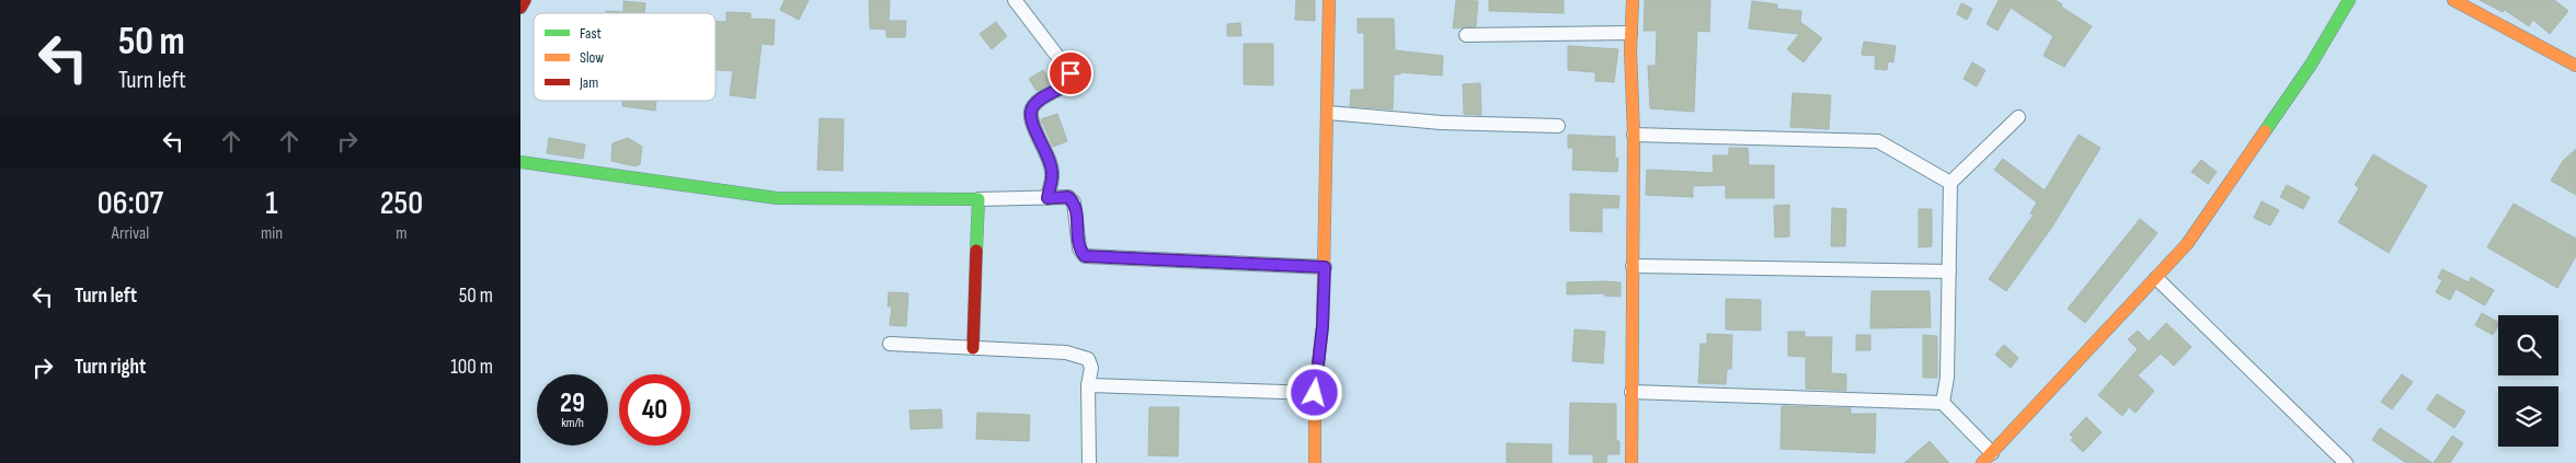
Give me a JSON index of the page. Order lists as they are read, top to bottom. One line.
{"legend":["Fast","Slow","Jam"],"page":{"turn":["50 m","Turn left"],"eta":["06:07","Arrival","1","min","250","m"],"list":[{"name":"Turn left","value":"50 m"},{"name":"Turn right","value":"100 m"}],"speed":"29 km/h","limit":"40"}}
